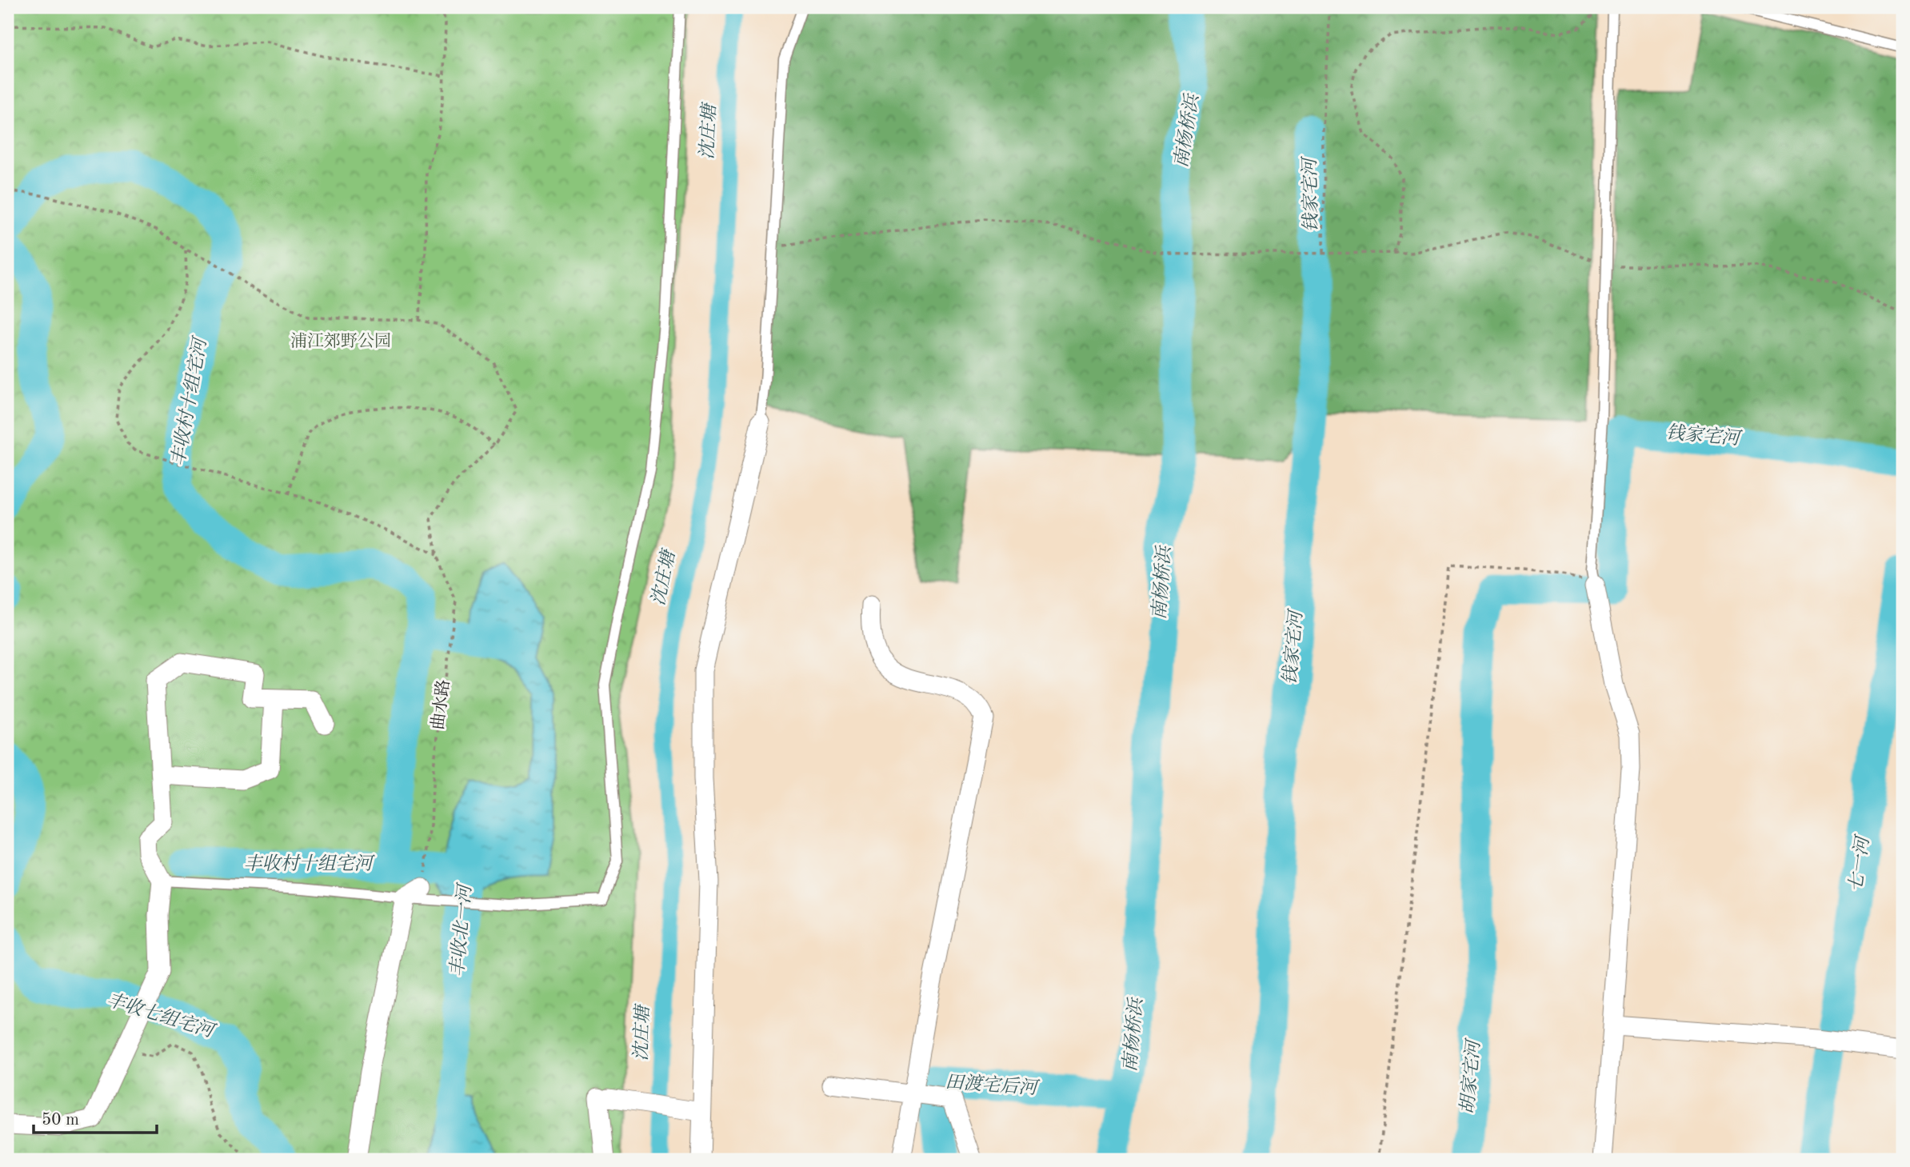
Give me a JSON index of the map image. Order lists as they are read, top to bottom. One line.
{"streets":{"path":["曲水路"]},"water":["南杨桥浜","沈庄塘","钱家宅河","丰收村十组宅河","七一河","丰收北一河","丰收七组宅河","胡家宅河","田渡宅后河"],"parks":["浦江郊野公园"],"scale_bar":"50 m"}
